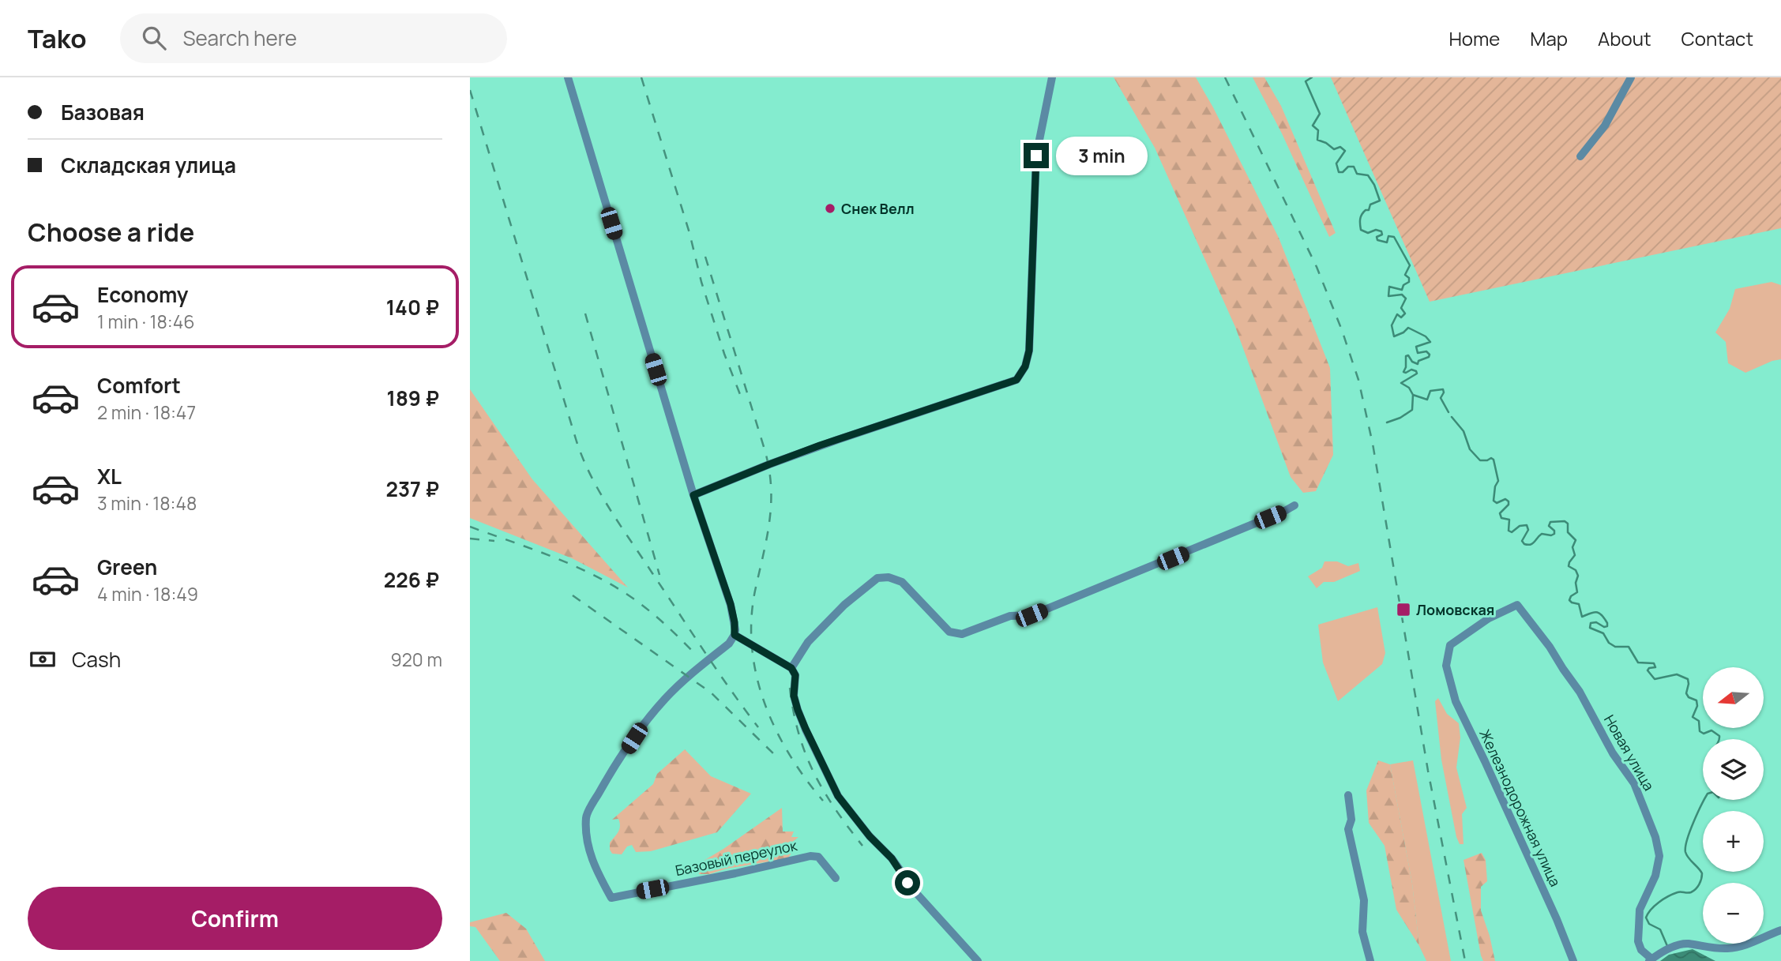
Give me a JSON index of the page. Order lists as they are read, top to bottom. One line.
{"streets":{"street":["Новая улица","Железнодорожная улица","Базовый переулок"]},"crossings":[["Новая улица","Железнодорожная улица"]],"places":{"other":["Снек Велл"],"transit":["Ломовская"]},"north":"left","page":{"header":"Tako","search":"Search here","nav":["Home","Map","About","Contact"],"banner":["Базовая","Складская улица"],"bubble":"3 min","heading":"Choose a ride","list":[{"name":"Economy","note":"1 min · 18:46","value":"140 ₽"},{"name":"Comfort","note":"2 min · 18:47","value":"189 ₽"},{"name":"XL","note":"3 min · 18:48","value":"237 ₽"},{"name":"Green","note":"4 min · 18:49","value":"226 ₽"}],"pay":["Cash","920 m"],"map_buttons":["+","−"],"buttons":"Confirm"}}
